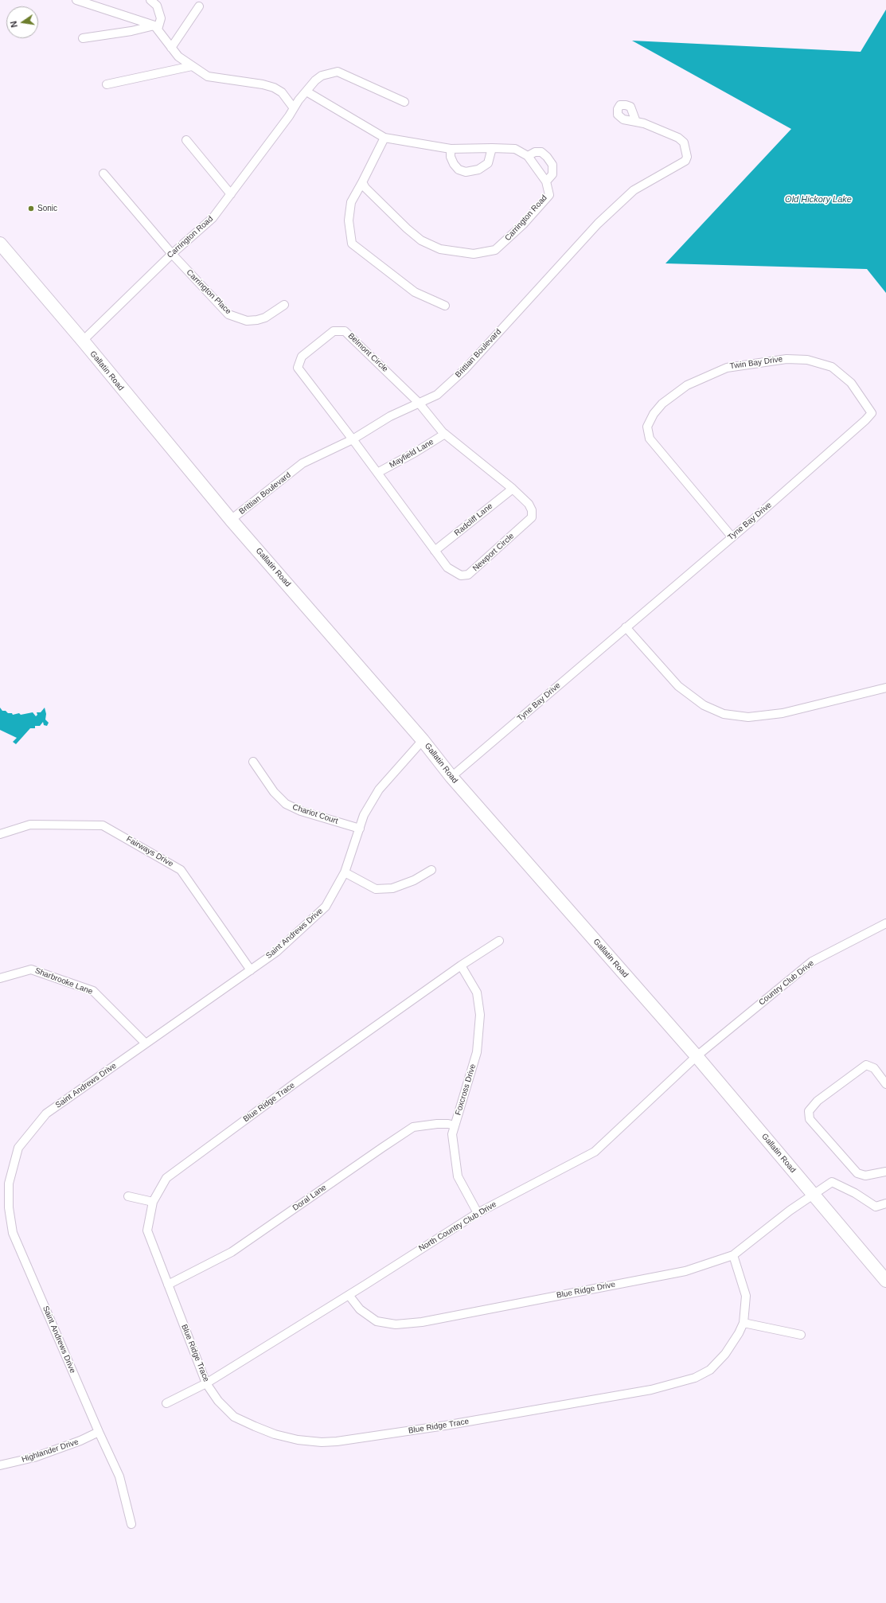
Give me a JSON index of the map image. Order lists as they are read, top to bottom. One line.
{"streets":{"main road":["Gallatin Road"],"street":["Carrington Road","Carrington Place","Belmont Circle","Brittian Boulevard","Twin Bay Drive","Mayfield Lane","Radcliff Lane","Tyne Bay Drive","Newport Circle","Chariot Court","Fairways Drive","Saint Andrews Drive","Sharbrooke Lane","Country Club Drive","Foxcross Drive","Blue Ridge Trace","Doral Lane","North Country Club Drive","Blue Ridge Drive","Highlander Drive"]},"crossings":[["Carrington Road","Carrington Place"],["Carrington Road","Gallatin Road"],["Belmont Circle","Brittian Boulevard"],["Belmont Circle","Newport Circle"],["Brittian Boulevard","Gallatin Road"],["Brittian Boulevard","Newport Circle"],["Twin Bay Drive","Tyne Bay Drive"],["Gallatin Road","Tyne Bay Drive"],["Gallatin Road","Saint Andrews Drive"],["Gallatin Road","Country Club Drive"],["Gallatin Road","North Country Club Drive"],["Gallatin Road","Blue Ridge Drive"],["Mayfield Lane","Newport Circle"],["Radcliff Lane","Newport Circle"],["Chariot Court","Saint Andrews Drive"],["Fairways Drive","Saint Andrews Drive"],["Saint Andrews Drive","Sharbrooke Lane"],["Saint Andrews Drive","Highlander Drive"],["Country Club Drive","North Country Club Drive"],["Foxcross Drive","Blue Ridge Trace"],["Foxcross Drive","Doral Lane"],["Foxcross Drive","North Country Club Drive"],["Blue Ridge Trace","Doral Lane"],["Blue Ridge Trace","North Country Club Drive"],["Blue Ridge Trace","Blue Ridge Drive"],["North Country Club Drive","Blue Ridge Drive"]],"water":["Old Hickory Lake"],"places":["Sonic"],"north":"left"}
